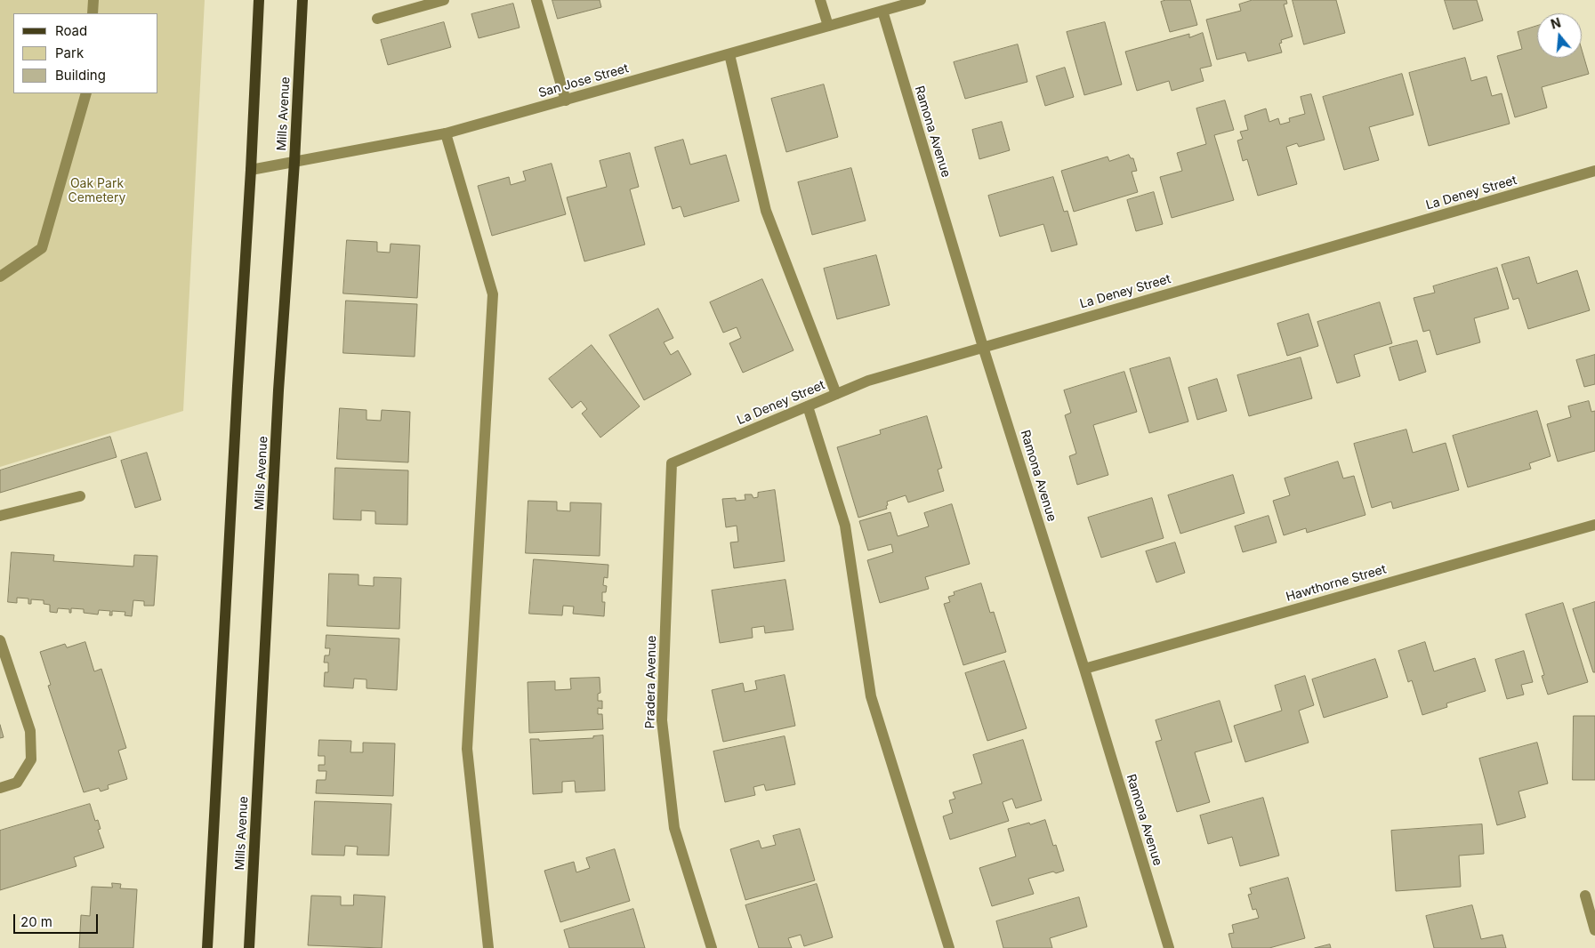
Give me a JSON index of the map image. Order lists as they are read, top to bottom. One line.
{"streets":{"main road":["Mills Avenue"],"street":["San Jose Street","Ramona Avenue","La Deney Street","Hawthorne Street","Pradera Avenue"]},"crossings":[["San Jose Street","Mills Avenue"],["San Jose Street","Ramona Avenue"],["Ramona Avenue","La Deney Street"],["Ramona Avenue","Hawthorne Street"],["La Deney Street","Pradera Avenue"]],"parks":["Oak Park Cemetery"],"legend":["Road","Park","Building"],"scale_bar":"20 m","north":"top"}
